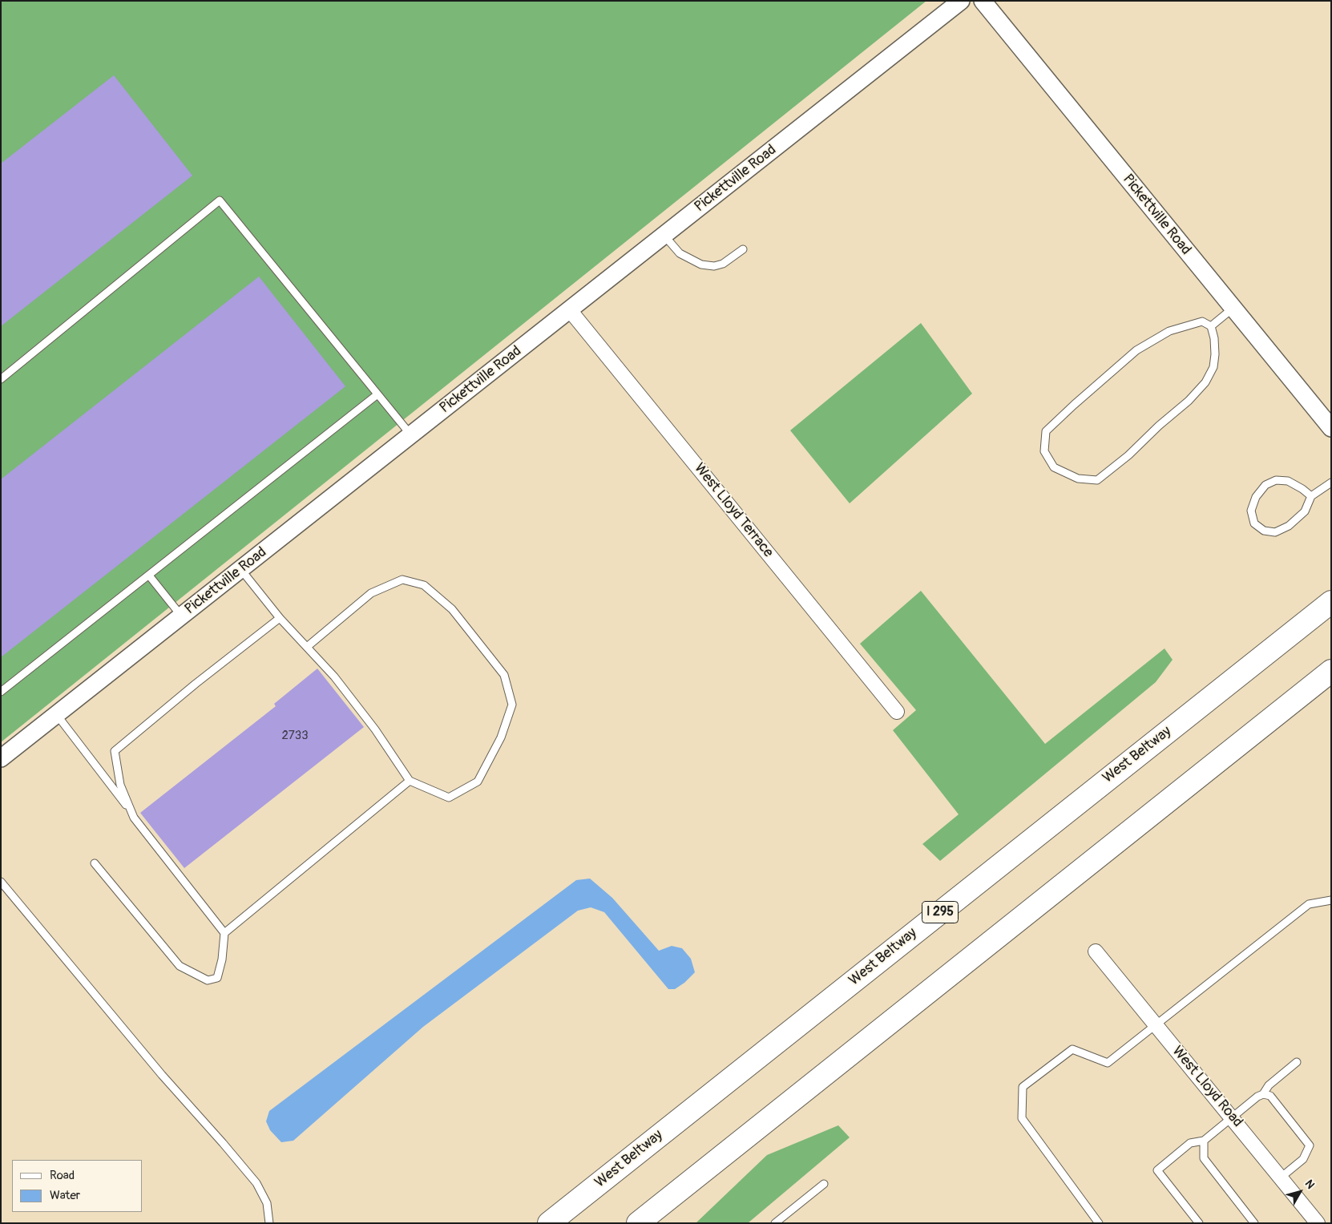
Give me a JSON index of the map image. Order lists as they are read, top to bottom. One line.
{"streets":{"highway":["West Beltway","I 295"],"street":["Pickettville Road","West Lloyd Terrace","West Lloyd Road"]},"crossings":[["Pickettville Road","West Lloyd Terrace"]],"house_numbers":["2733"],"legend":["Road","Water"],"north":"top right"}
